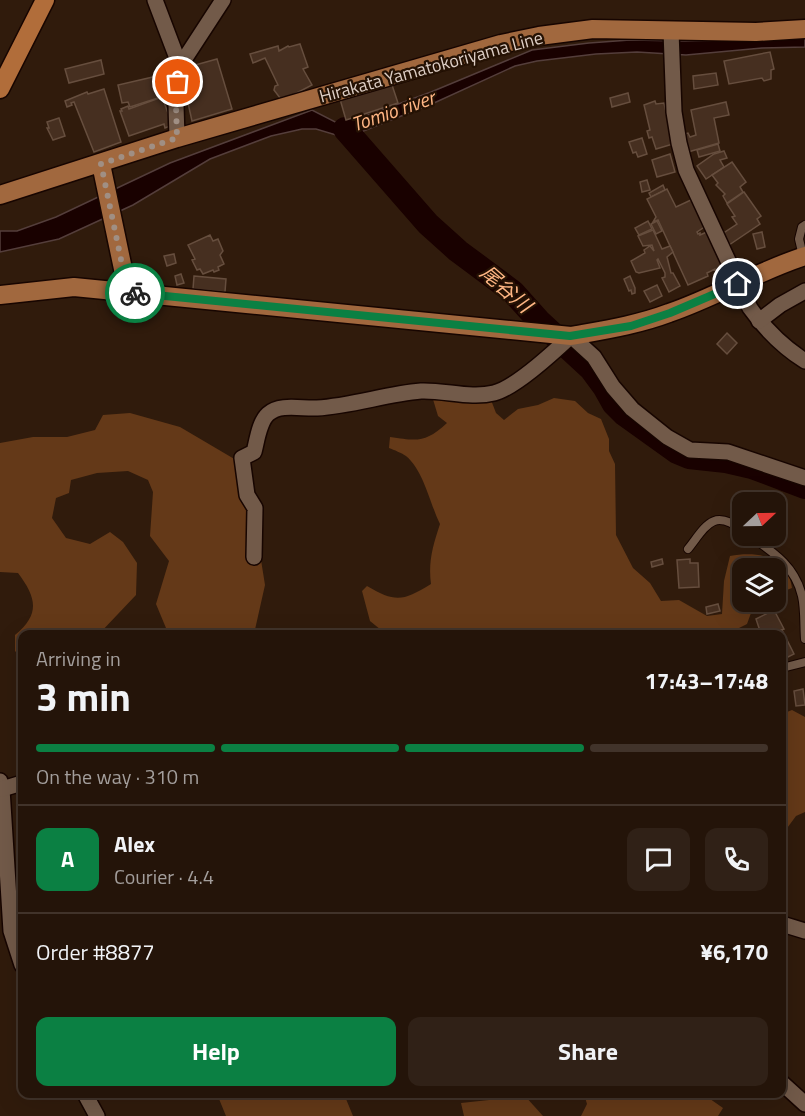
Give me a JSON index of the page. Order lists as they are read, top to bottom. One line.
{"streets":{"main road":["Hirakata Yamatokoriyama Line"]},"water":["Tomio river","尾谷川"],"north":"right","page":{"heading":["3 min","Arriving in","17:43–17:48"],"panel":["Alex","Courier · 4.4","Order #8877","¥6,170"],"bar":"On the way · 310 m","round":"A","buttons":["Help","Share"]}}
